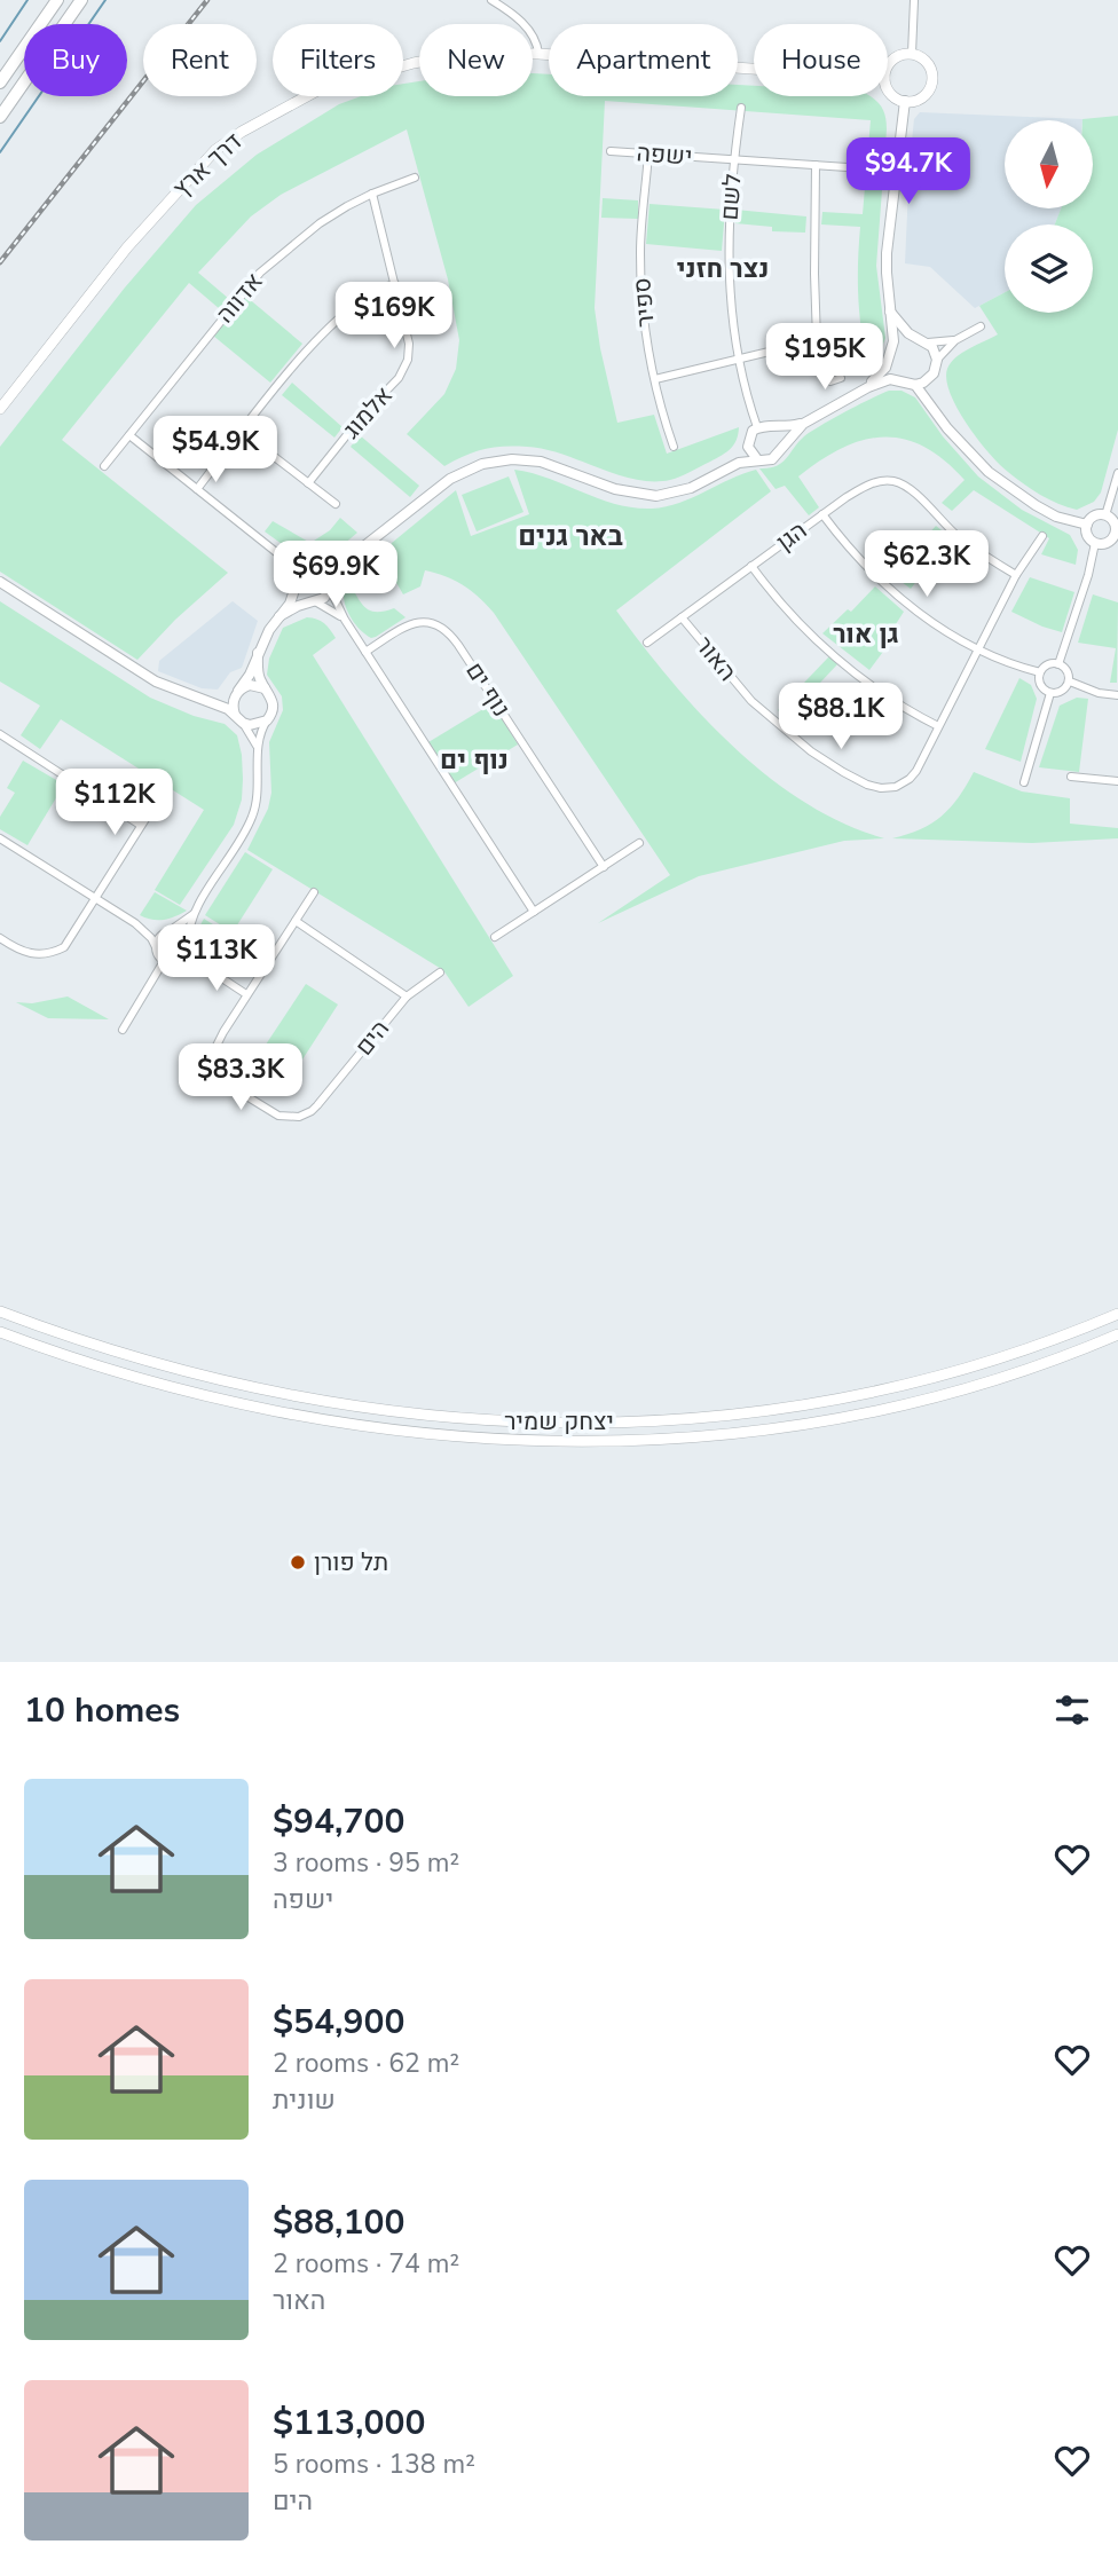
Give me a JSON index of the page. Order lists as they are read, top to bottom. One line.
{"streets":{"main road":["דרך ארץ","יצחק שמיר"],"street":["ישפה","לשם","אדווה","ספיר","אלמוג","הגן","האור","נוף ים","הים"]},"crossings":[["ישפה","לשם"],["ישפה","ספיר"],["אדווה","אלמוג"],["הגן","האור"]],"districts":["נצר חזני","באר גנים","גן אור","נוף ים"],"places":["תל פורן"],"north":"bottom","page":{"chip":["Buy","Rent","Filters","New","Apartment","House"],"price":["$94.7K","$169K","$195K","$54.9K","$62.3K","$69.9K","$88.1K","$112K","$113K","$83.3K"],"heading":"10 homes","list":[{"name":"$94,700","note":"3 rooms · 95 m² · ישפה"},{"name":"$54,900","note":"2 rooms · 62 m² · שונית"},{"name":"$88,100","note":"2 rooms · 74 m² · האור"},{"name":"$113,000","note":"5 rooms · 138 m² · הים"}]}}
